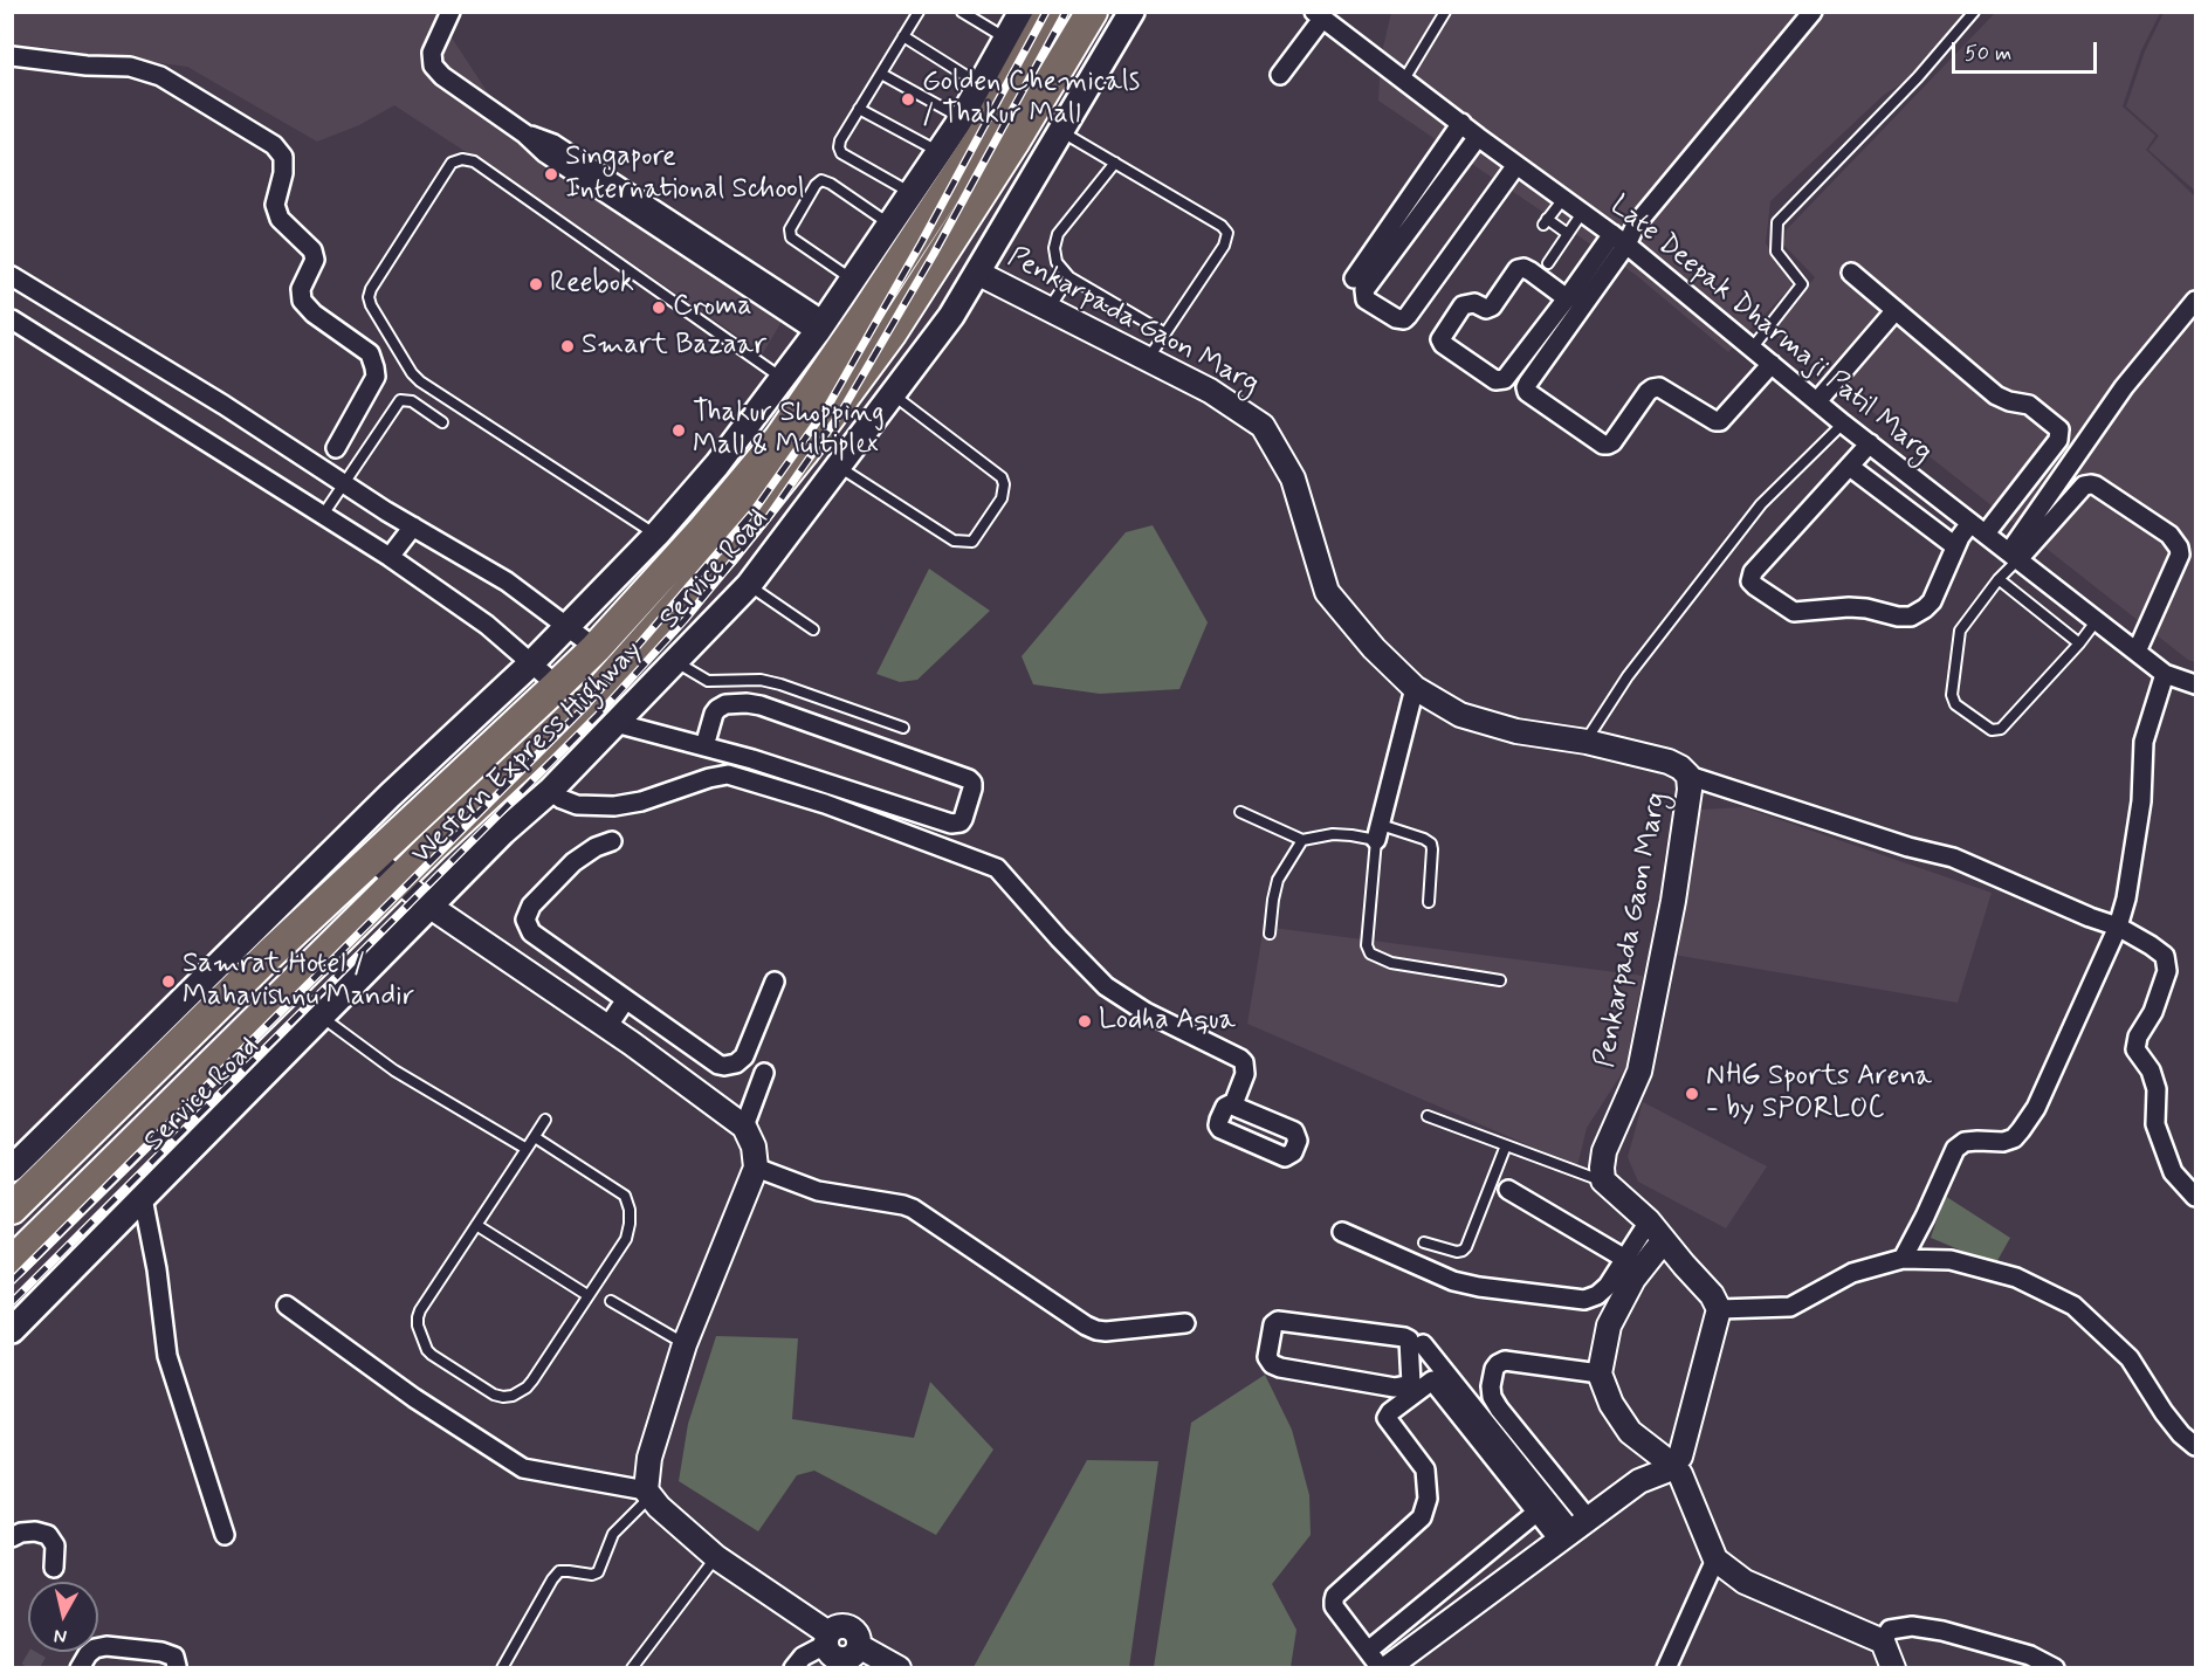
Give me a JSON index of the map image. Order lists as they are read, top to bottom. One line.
{"streets":{"highway":["Western Express Highway"],"main road":["Service Road"],"street":["Penkarpada Gaon Marg","Late Deepak Dharmaji Patil Marg"]},"crossings":[["Penkarpada Gaon Marg","Service Road"]],"places":["Golden Chemicals / Thakur Mall","Singapore International School","Reebok","Croma","Smart Bazaar","Thakur Shopping Mall & Multiplex","Samrat Hotel / Mahavishnu Mandir","Lodha Aqua","NHG Sports Arena - by SPORLOC"],"scale_bar":"50 m","north":"bottom"}
